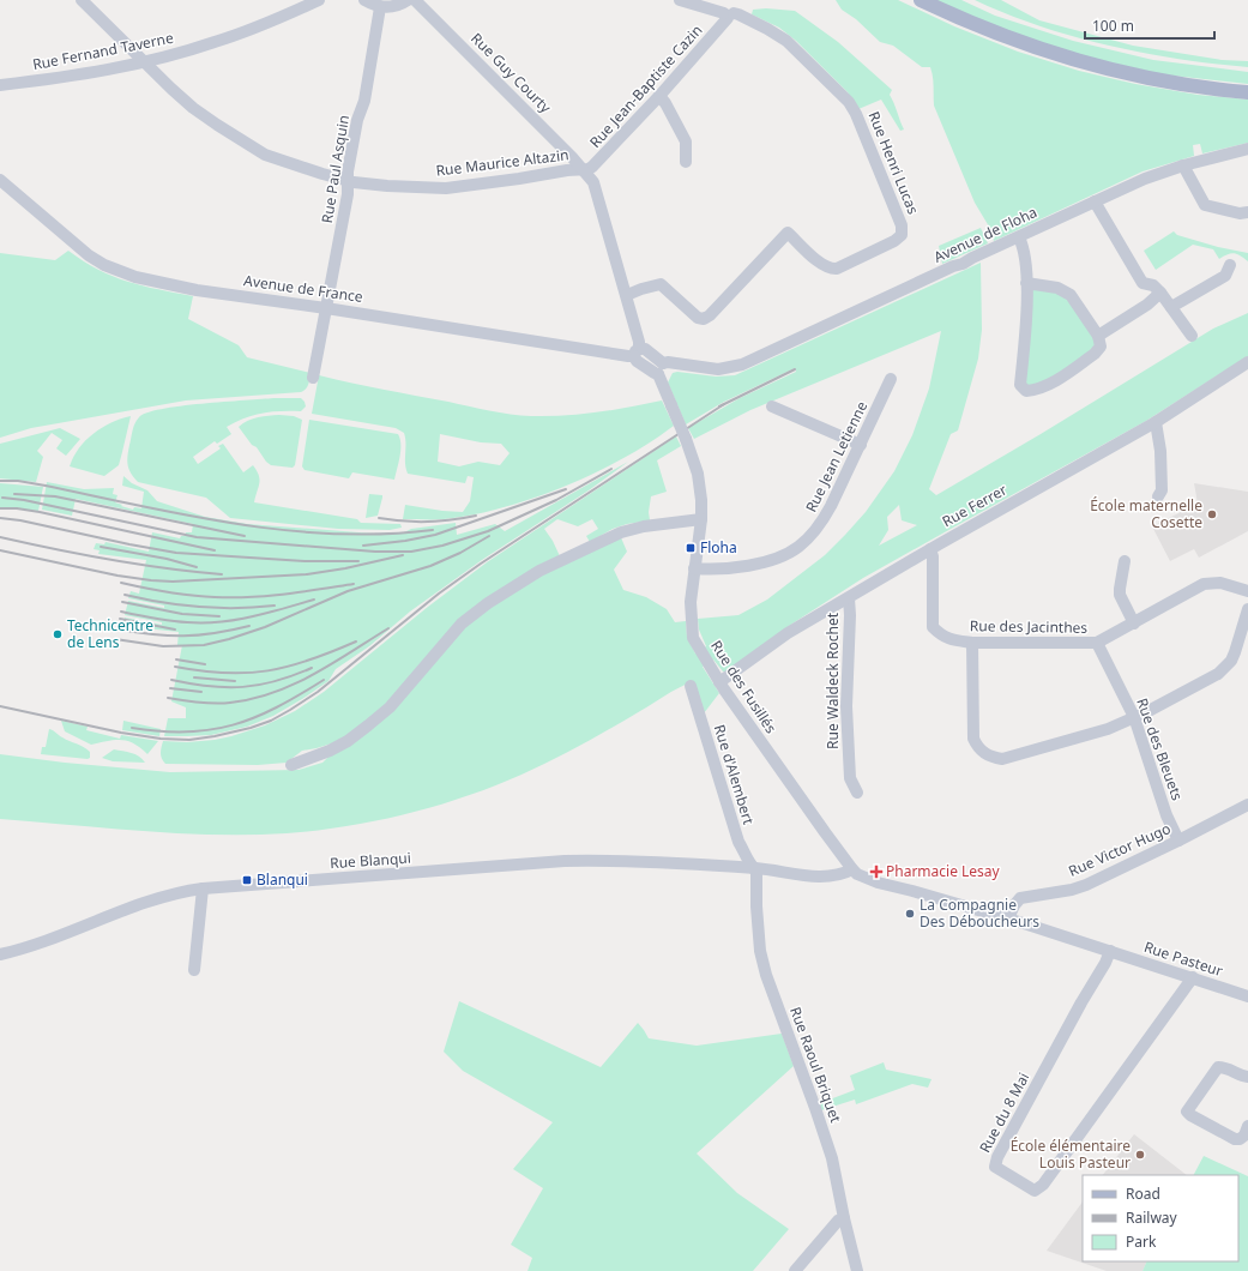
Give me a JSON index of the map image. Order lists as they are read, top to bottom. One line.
{"streets":{"street":["Rue Fernand Taverne","Rue Guy Courty","Rue Jean-Baptiste Cazin","Rue Maurice Altazin","Rue Henri Lucas","Rue Paul Asquin","Avenue de Floha","Avenue de France","Rue Jean Letienne","Rue Ferrer","Rue des Jacinthes","Rue Waldeck Rochet","Rue des Fusillés","Rue des Bleuets","Rue d'Alembert","Rue Victor Hugo","Rue Blanqui","Rue Pasteur","Rue Raoul Briquet","Rue du 8 Mai"]},"crossings":[["Rue Fernand Taverne","Rue Maurice Altazin"],["Rue Guy Courty","Rue Jean-Baptiste Cazin"],["Rue Guy Courty","Rue Maurice Altazin"],["Rue Guy Courty","Rue Henri Lucas"],["Rue Guy Courty","Avenue de France"],["Rue Jean-Baptiste Cazin","Rue Maurice Altazin"],["Rue Jean-Baptiste Cazin","Rue Henri Lucas"],["Rue Maurice Altazin","Rue Paul Asquin"],["Rue Paul Asquin","Avenue de France"],["Avenue de Floha","Rue des Fusillés"],["Rue Jean Letienne","Rue des Fusillés"],["Rue Ferrer","Rue des Jacinthes"],["Rue Ferrer","Rue Waldeck Rochet"],["Rue Ferrer","Rue des Fusillés"],["Rue des Jacinthes","Rue des Bleuets"],["Rue des Fusillés","Rue Blanqui"],["Rue des Fusillés","Rue Pasteur"],["Rue des Bleuets","Rue Victor Hugo"],["Rue d'Alembert","Rue Blanqui"],["Rue d'Alembert","Rue Raoul Briquet"],["Rue Victor Hugo","Rue Pasteur"],["Rue Blanqui","Rue Pasteur"],["Rue Blanqui","Rue Raoul Briquet"],["Rue Pasteur","Rue du 8 Mai"]],"places":{"other":["École maternelle Cosette","Technicentre de Lens","La Compagnie Des Déboucheurs","École élémentaire Louis Pasteur"],"transit":["Floha","Blanqui"],"health":["Pharmacie Lesay"]},"legend":["Road","Railway","Park"],"scale_bar":"100 m"}
